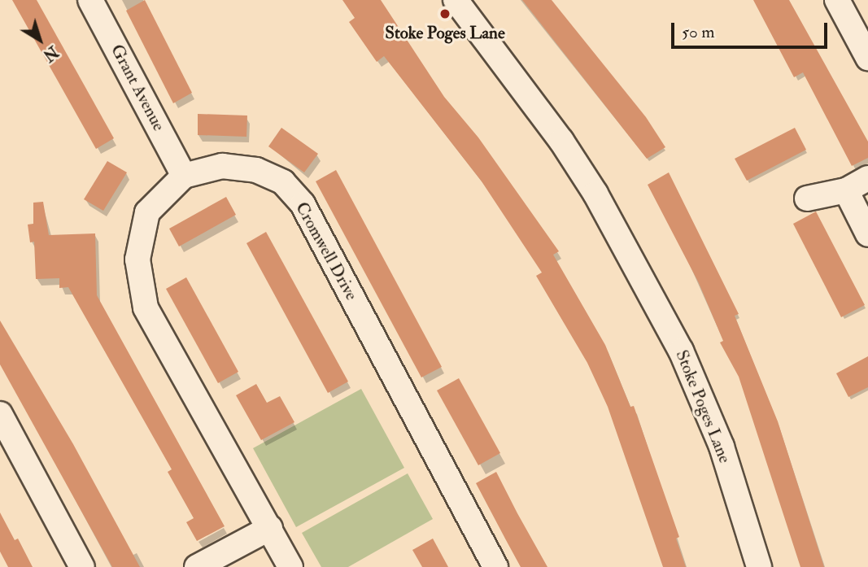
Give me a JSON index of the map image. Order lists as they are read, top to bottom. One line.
{"streets":{"street":["Grant Avenue","Cromwell Drive","Stoke Poges Lane"]},"crossings":[["Grant Avenue","Cromwell Drive"]],"places":["Stoke Poges Lane"],"scale_bar":"50 m","north":"bottom right"}
